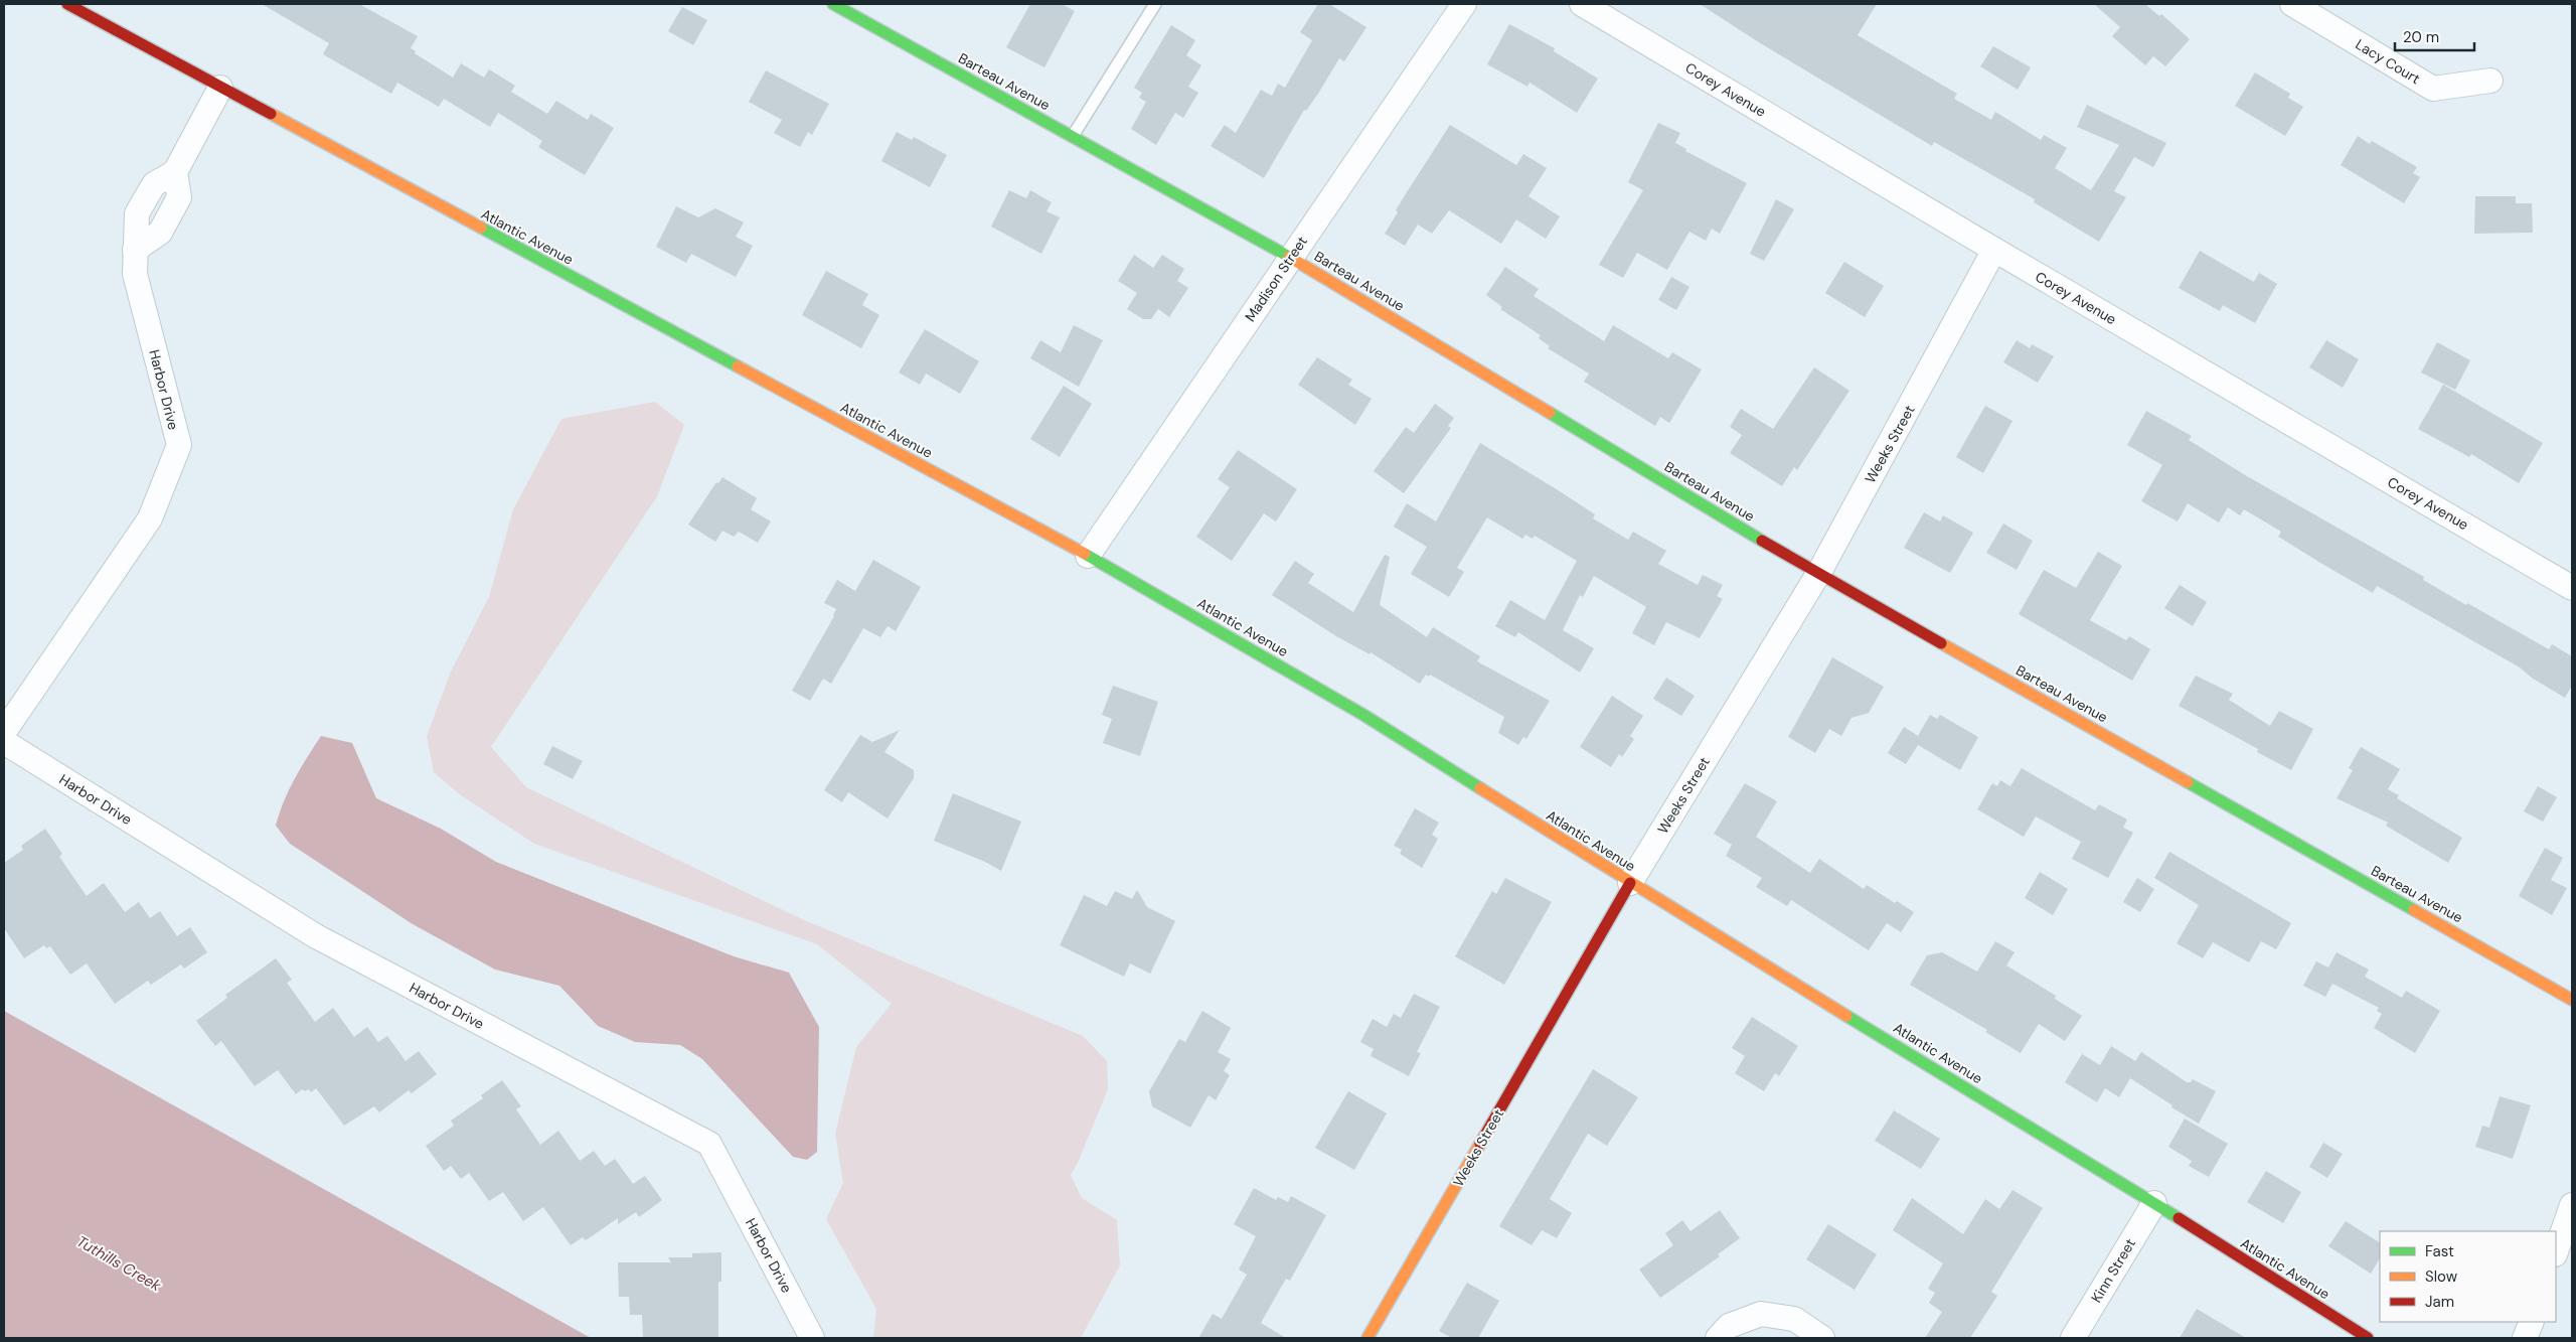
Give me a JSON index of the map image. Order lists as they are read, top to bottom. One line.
{"streets":{"street":["Lacy Court","Barteau Avenue","Corey Avenue","Atlantic Avenue","Madison Street","Harbor Drive","Weeks Street","Kinn Street"]},"crossings":[["Barteau Avenue","Madison Street"],["Barteau Avenue","Weeks Street"],["Corey Avenue","Weeks Street"],["Atlantic Avenue","Madison Street"],["Atlantic Avenue","Harbor Drive"],["Atlantic Avenue","Weeks Street"],["Atlantic Avenue","Kinn Street"]],"water":["Tuthills Creek"],"legend":["Fast","Slow","Jam"],"scale_bar":"20 m"}
